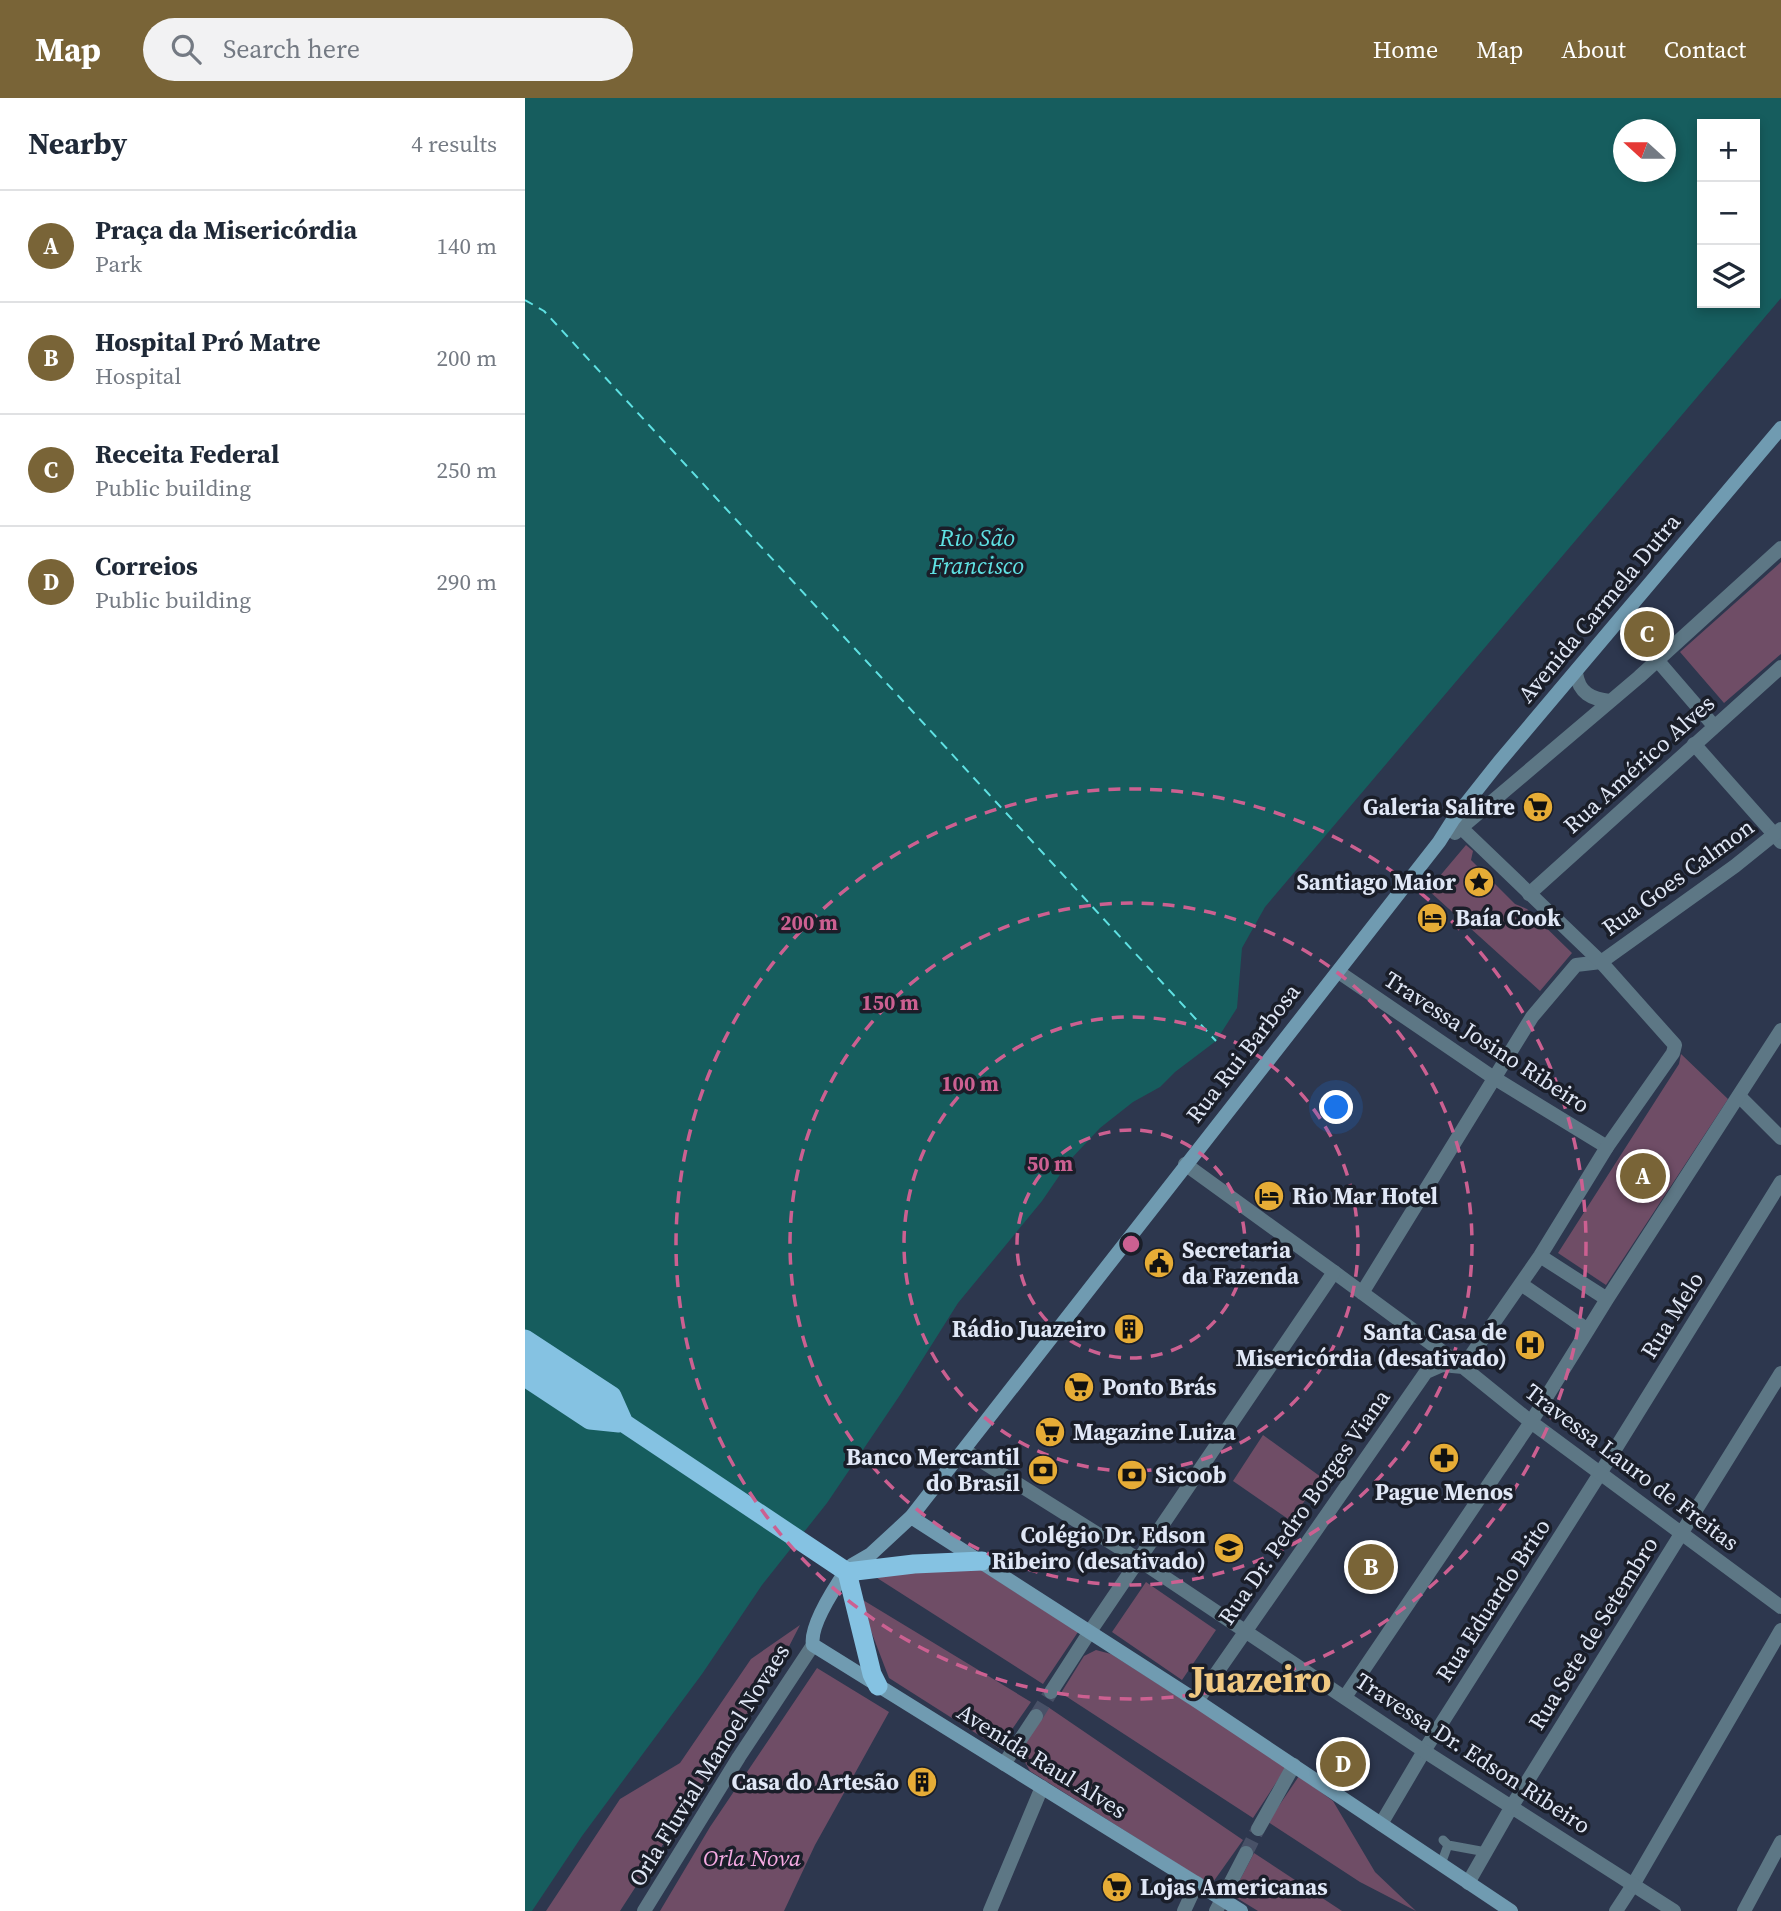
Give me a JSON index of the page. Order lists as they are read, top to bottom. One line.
{"streets":{"main road":["Avenida Carmela Dutra","Rua Rui Barbosa","Avenida Raul Alves"],"street":["Rua Américo Alves","Rua Goes Calmon","Travessa Josino Ribeiro","Rua Melo","Travessa Lauro de Freitas","Rua Dr. Pedro Borges Viana","Rua Eduardo Brito","Rua Sete de Setembro","Travessa Dr. Edson Ribeiro","Orla Fluvial Manoel Novaes"]},"crossings":[["Avenida Carmela Dutra","Rua Rui Barbosa"],["Rua Goes Calmon","Travessa Josino Ribeiro"],["Rua Goes Calmon","Travessa Lauro de Freitas"],["Travessa Josino Ribeiro","Rua Rui Barbosa"],["Rua Rui Barbosa","Travessa Lauro de Freitas"],["Rua Rui Barbosa","Travessa Dr. Edson Ribeiro"],["Rua Melo","Travessa Lauro de Freitas"],["Rua Melo","Rua Eduardo Brito"],["Travessa Lauro de Freitas","Rua Dr. Pedro Borges Viana"],["Travessa Lauro de Freitas","Rua Eduardo Brito"],["Travessa Lauro de Freitas","Rua Sete de Setembro"],["Rua Dr. Pedro Borges Viana","Travessa Dr. Edson Ribeiro"],["Rua Eduardo Brito","Travessa Dr. Edson Ribeiro"],["Rua Sete de Setembro","Travessa Dr. Edson Ribeiro"],["Avenida Raul Alves","Orla Fluvial Manoel Novaes"]],"districts":["Juazeiro"],"water":["Rio São Francisco"],"parks":["Orla Nova"],"places":{"supermarket":["Galeria Salitre","Ponto Brás","Magazine Luiza","Lojas Americanas"],"place":["Santiago Maior"],"hotel":["Baía Cook","Rio Mar Hotel"],"public building":["Secretaria da Fazenda"],"building":["Rádio Juazeiro","Casa do Artesão"],"hospital":["Santa Casa de Misericórdia (desativado)"],"pharmacy":["Pague Menos"],"bank":["Banco Mercantil do Brasil","Sicoob"],"school or university":["Colégio Dr. Edson Ribeiro (desativado)"]},"north":"left","page":{"header":"Map","search":"Search here","nav":["Home","Map","About","Contact"],"heading":["Nearby","4 results"],"map_buttons":["+","−"],"list":[{"mark":"A","name":"Praça da Misericórdia","note":"Park","value":"140 m"},{"mark":"B","name":"Hospital Pró Matre","note":"Hospital","value":"200 m"},{"mark":"C","name":"Receita Federal","note":"Public building","value":"250 m"},{"mark":"D","name":"Correios","note":"Public building","value":"290 m"}],"pins":["C","A","B","D"]},"rings":["200 m","150 m","100 m","50 m"]}
